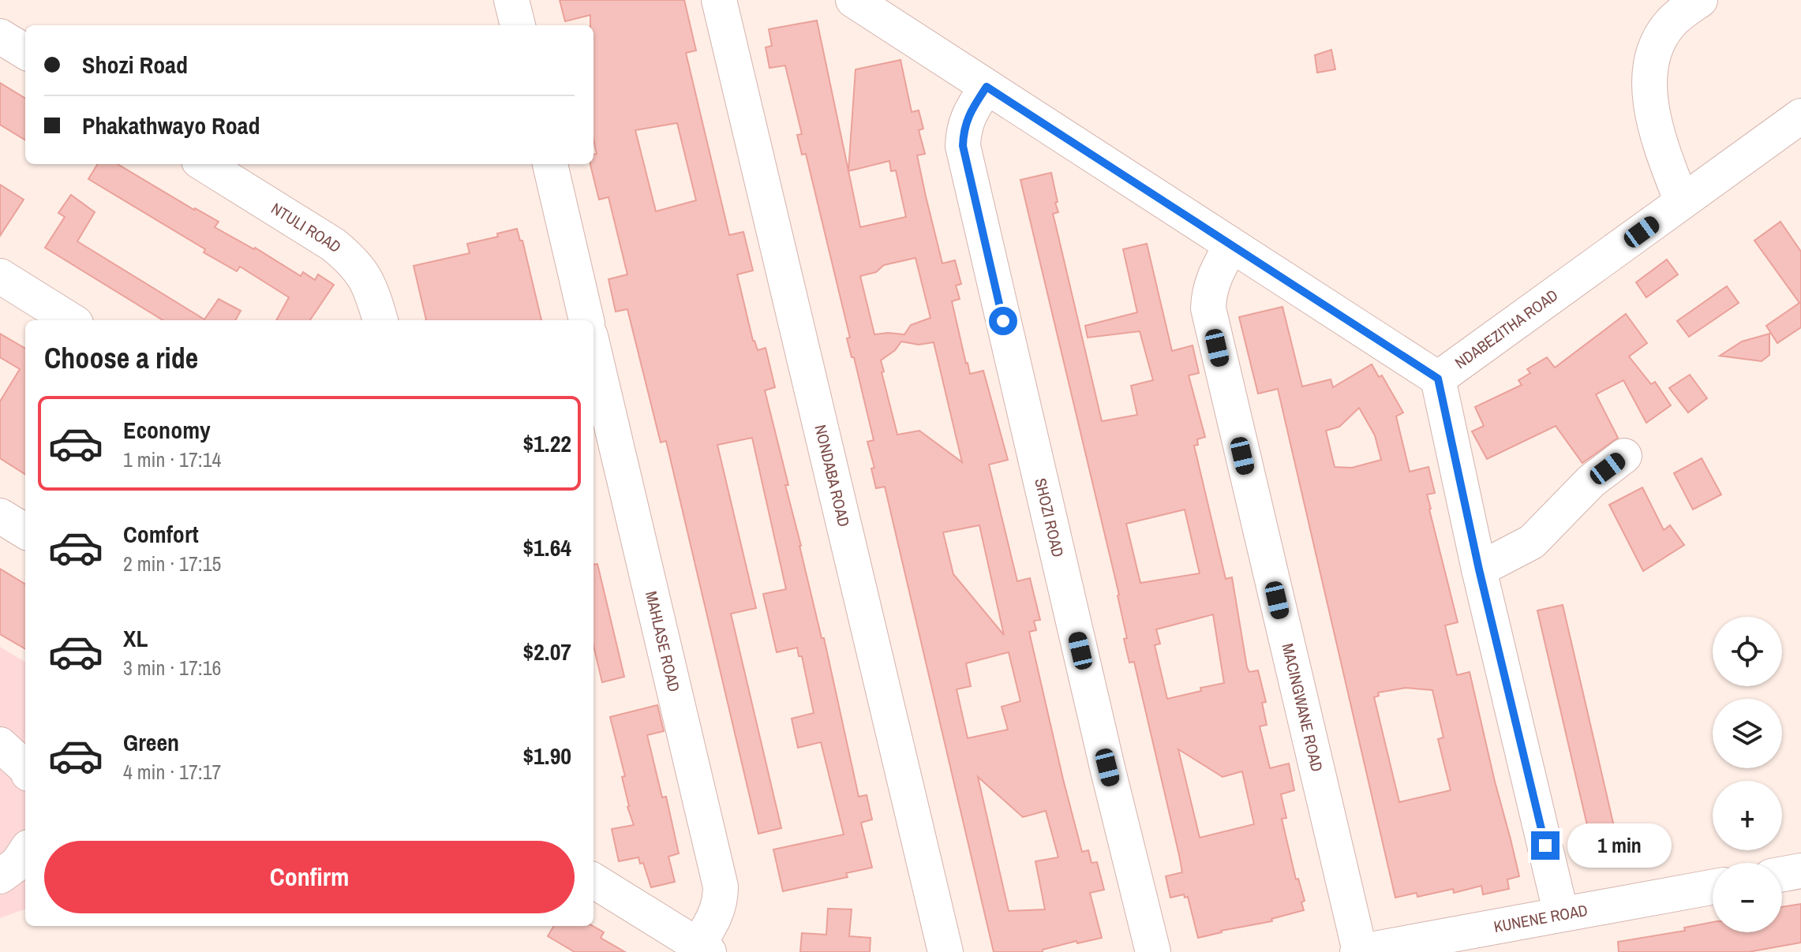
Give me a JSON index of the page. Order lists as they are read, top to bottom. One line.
{"streets":{"street":["NTULI ROAD","NDABEZITHA ROAD","NONDABA ROAD","SHOZI ROAD","MAHLASE ROAD","MACINGWANE ROAD","KUNENE ROAD"]},"crossings":[["NDABEZITHA ROAD","SHOZI ROAD"],["NDABEZITHA ROAD","MACINGWANE ROAD"],["MACINGWANE ROAD","KUNENE ROAD"]],"page":{"banner":["Shozi Road","Phakathwayo Road"],"heading":"Choose a ride","list":[{"name":"Economy","note":"1 min · 17:14","value":"$1.22"},{"name":"Comfort","note":"2 min · 17:15","value":"$1.64"},{"name":"XL","note":"3 min · 17:16","value":"$2.07"},{"name":"Green","note":"4 min · 17:17","value":"$1.90"}],"map_buttons":["+","−"],"bubble":"1 min","buttons":"Confirm"}}
